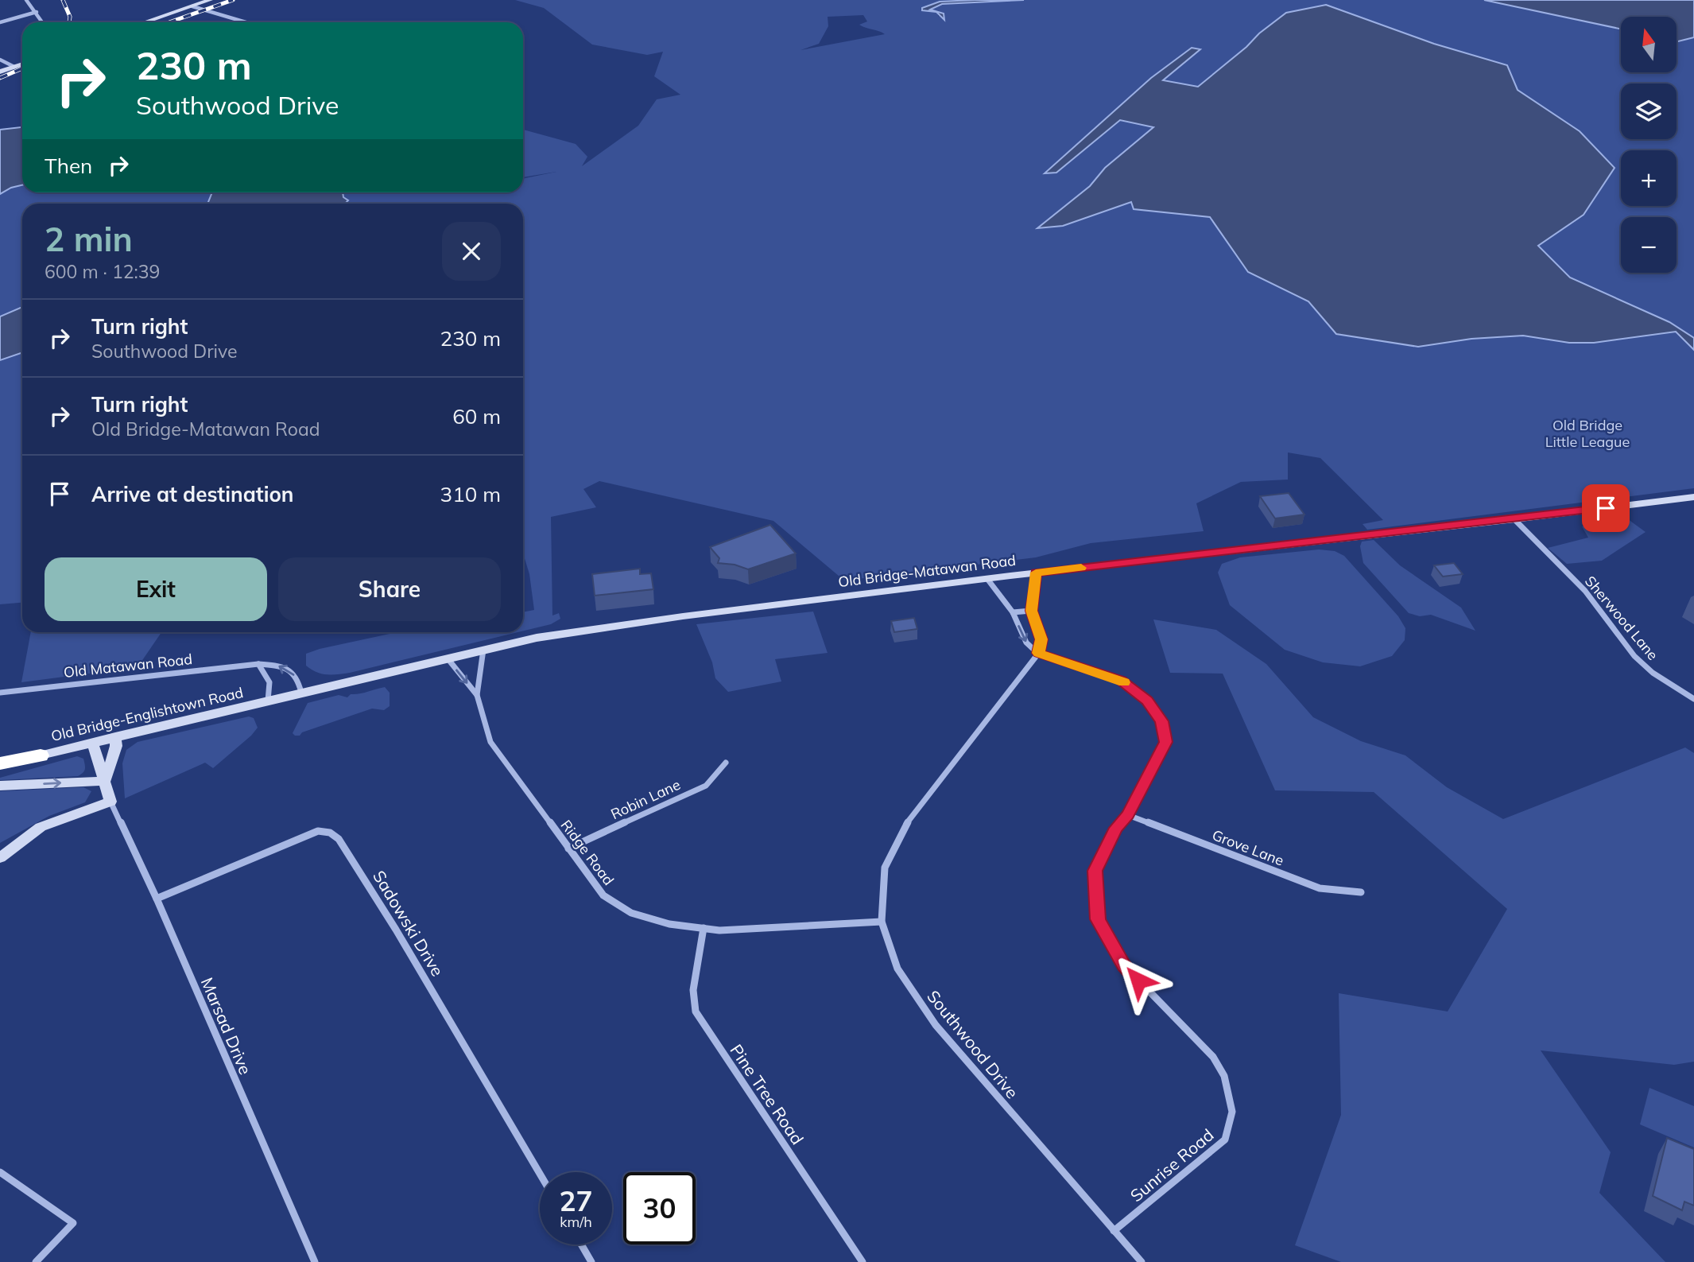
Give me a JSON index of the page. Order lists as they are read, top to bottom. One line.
{"streets":{"main road":["Old Bridge-Matawan Road","Old Bridge-Englishtown Road"],"street":["Sherwood Lane","Old Matawan Road","Robin Lane","Grove Lane","Ridge Road","Sadowski Drive","Marsad Drive","Southwood Drive","Pine Tree Road","Sunrise Road"]},"crossings":[["Old Bridge-Matawan Road","Sherwood Lane"],["Old Bridge-Matawan Road","Old Matawan Road"],["Old Bridge-Matawan Road","Old Bridge-Englishtown Road"],["Old Bridge-Matawan Road","Ridge Road"],["Old Matawan Road","Old Bridge-Englishtown Road"],["Robin Lane","Ridge Road"],["Grove Lane","Sunrise Road"],["Ridge Road","Southwood Drive"],["Ridge Road","Pine Tree Road"],["Sadowski Drive","Marsad Drive"],["Southwood Drive","Sunrise Road"]],"parks":["Old Bridge Little League"],"north":"top","page":{"map_buttons":["+","−"],"turn":["230 m","Southwood Drive"],"then":"Then","heading":["2 min","600 m · 12:39"],"list":[{"name":"Turn right","note":"Southwood Drive","value":"230 m"},{"name":"Turn right","note":"Old Bridge-Matawan Road","value":"60 m"},{"name":"Arrive at destination","value":"310 m"}],"buttons":["Exit","Share"],"speed":"27 km/h","limit":"30"}}
